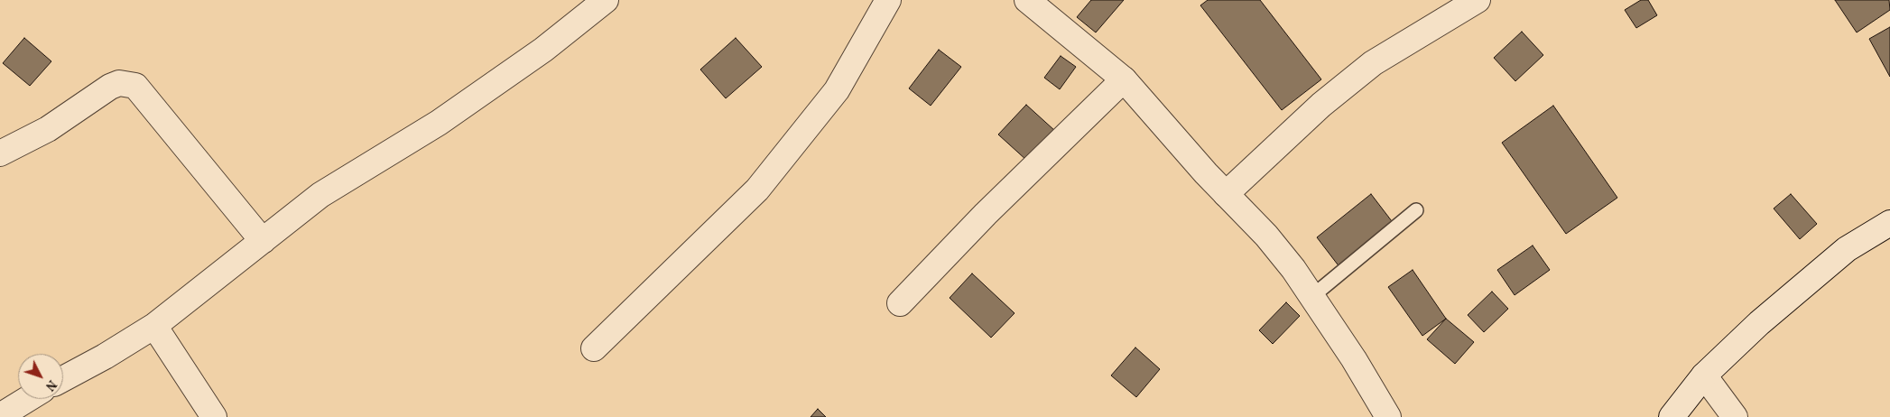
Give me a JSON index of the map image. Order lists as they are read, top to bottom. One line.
{"north":"bottom right"}
